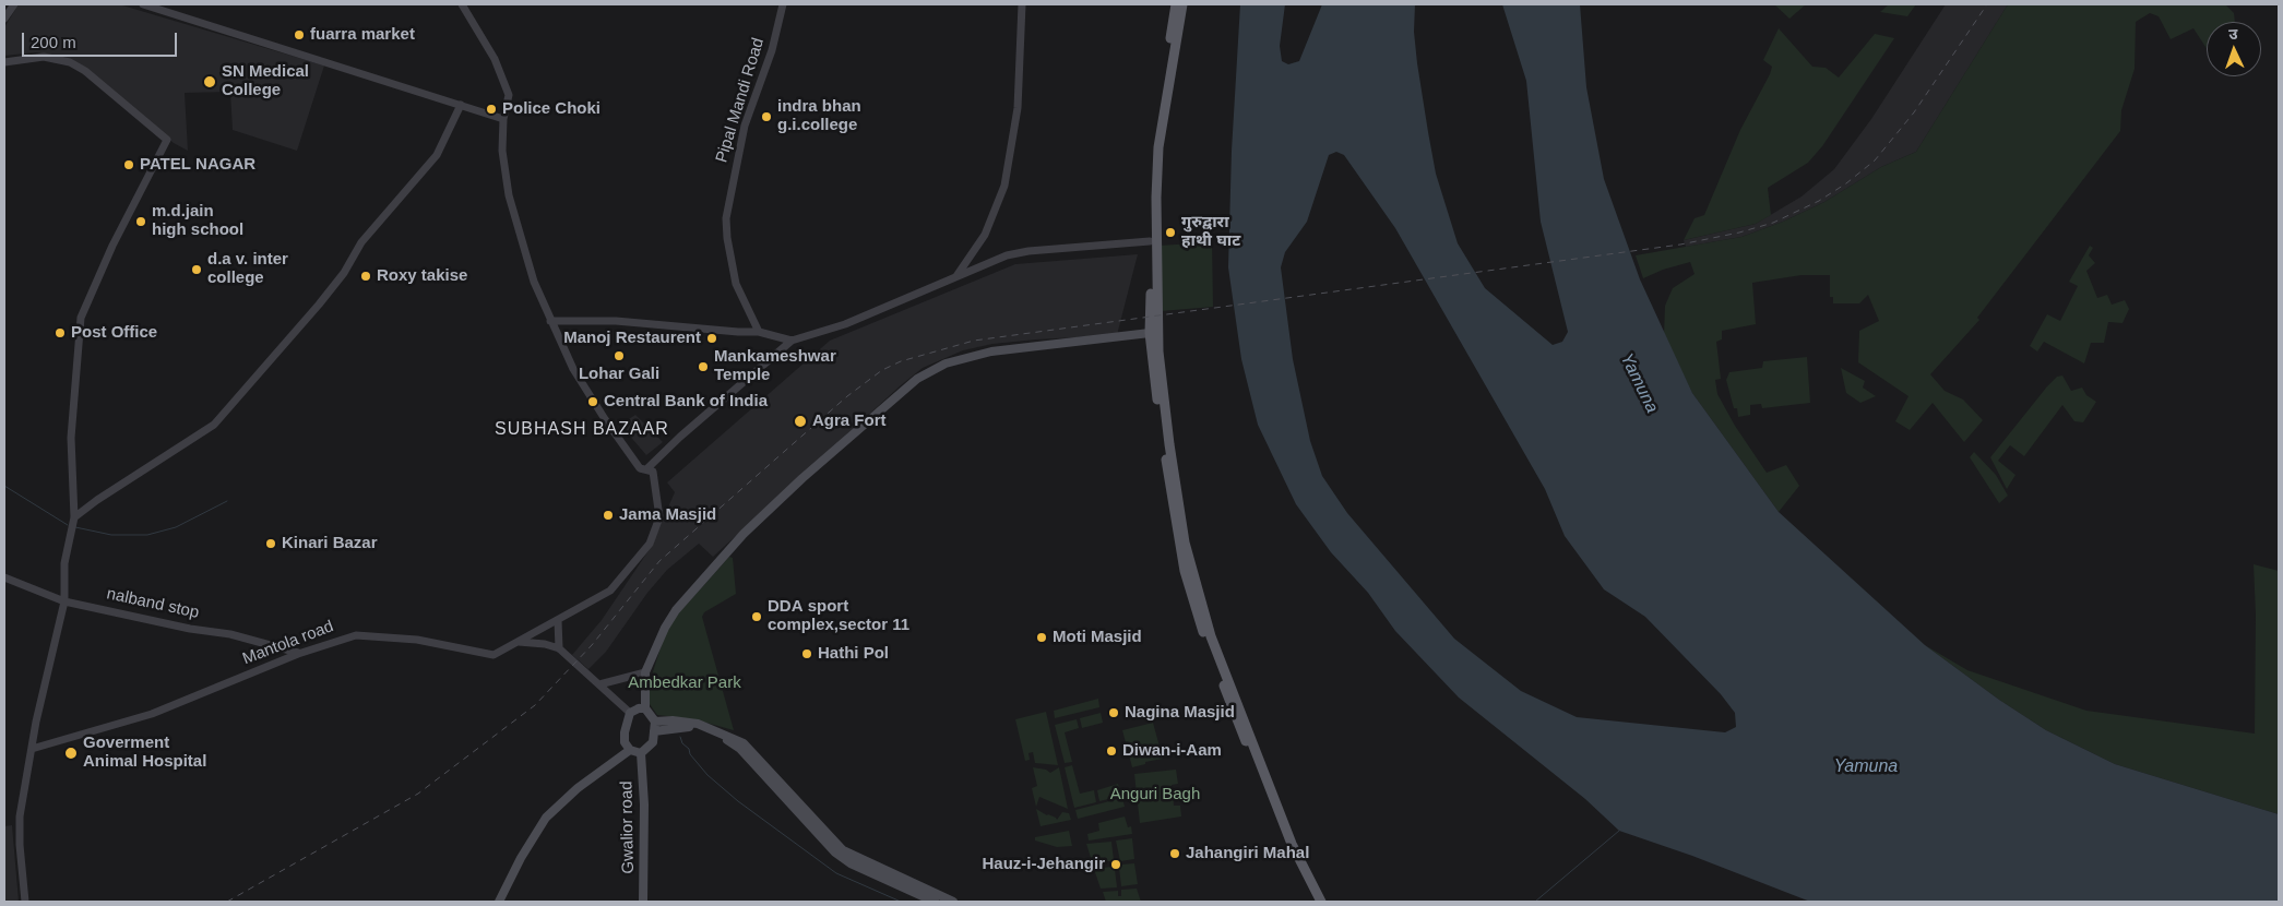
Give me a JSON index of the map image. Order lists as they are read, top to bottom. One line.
{"streets":{"main road":["Gwalior road"],"street":["Pipal Mandi Road","nalband stop","Mantola road"]},"crossings":[["nalband stop","Mantola road"]],"districts":["SUBHASH BAZAAR"],"water":["Yamuna"],"parks":["Ambedkar Park","Anguri Bagh"],"places":["fuarra market","SN Medical College","Police Choki","indra bhan g.i.college","PATEL NAGAR","m.d.jain high school","गुरुद्वारा हाथी घाट","d.a v. inter college","Roxy takise","Post Office","Manoj Restaurent","Lohar Gali","Mankameshwar Temple","Central Bank of India","Agra Fort","Jama Masjid","Kinari Bazar","DDA sport complex,sector 11","Moti Masjid","Hathi Pol","Nagina Masjid","Diwan-i-Aam","Goverment Animal Hospital","Jahangiri Mahal","Hauz-i-Jehangir"],"scale_bar":"200 m","north":"top"}
